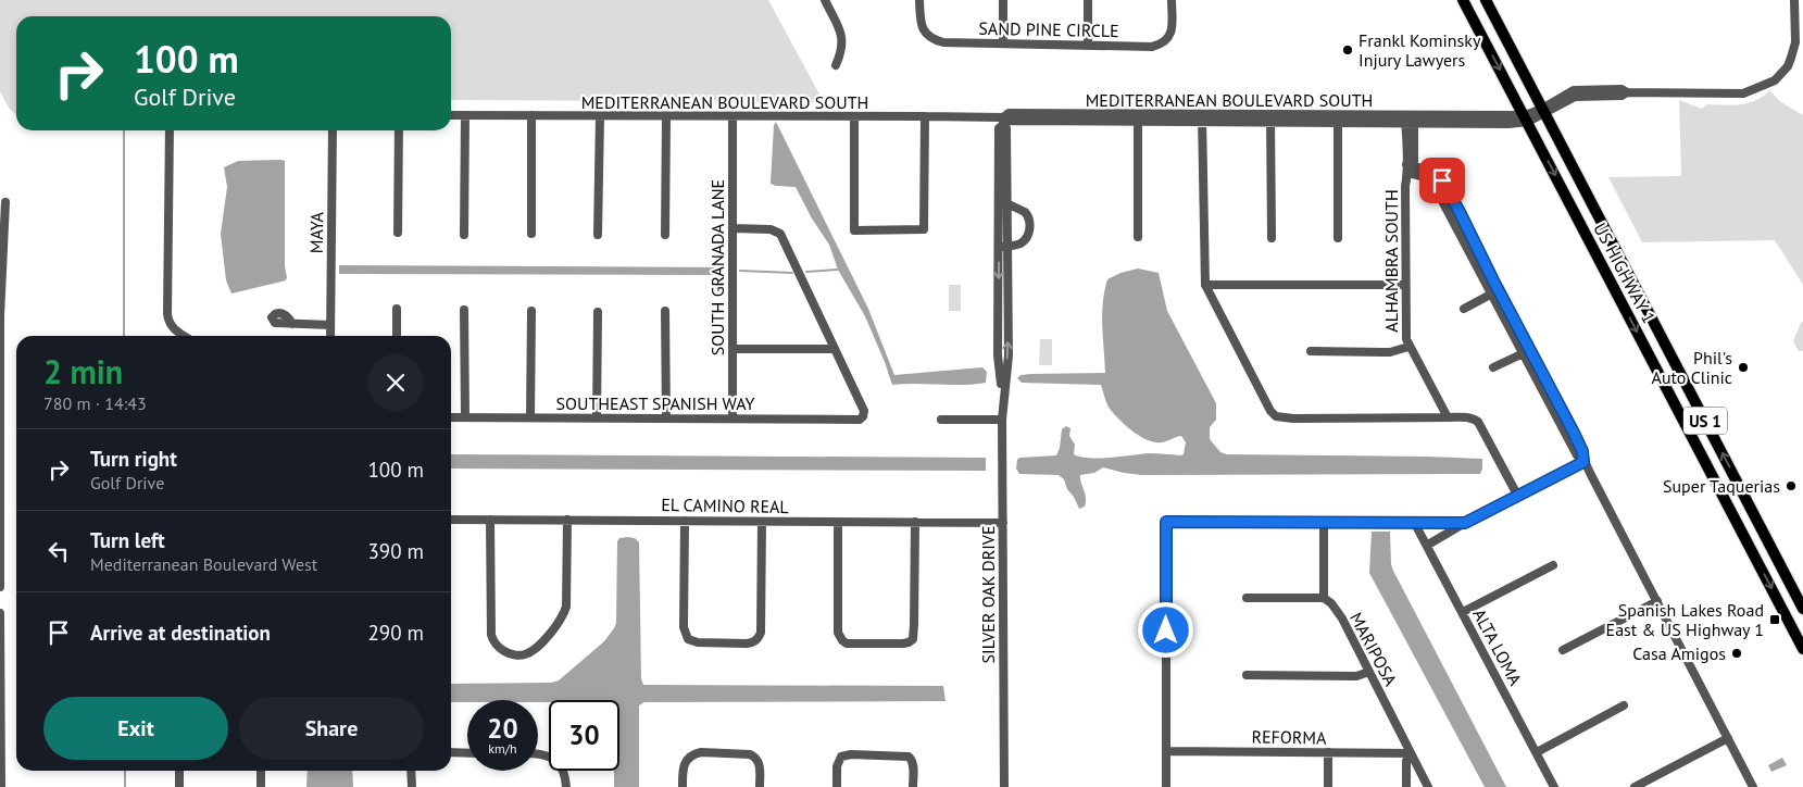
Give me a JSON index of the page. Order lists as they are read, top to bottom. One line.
{"streets":{"main road":["US HIGHWAY 1","US 1"],"street":["SAND PINE CIRCLE","MEDITERRANEAN BOULEVARD SOUTH","MAYA","ALHAMBRA SOUTH","SOUTH GRANADA LANE","SOUTHEAST SPANISH WAY","EL CAMINO REAL","SILVER OAK DRIVE","ALTA LOMA","MARIPOSA","REFORMA"]},"crossings":[["MEDITERRANEAN BOULEVARD SOUTH","ALHAMBRA SOUTH"],["MEDITERRANEAN BOULEVARD SOUTH","SOUTH GRANADA LANE"],["MEDITERRANEAN BOULEVARD SOUTH","US HIGHWAY 1"],["MEDITERRANEAN BOULEVARD SOUTH","SILVER OAK DRIVE"],["SOUTH GRANADA LANE","SOUTHEAST SPANISH WAY"],["EL CAMINO REAL","SILVER OAK DRIVE"],["MARIPOSA","REFORMA"]],"places":{"other":["Frankl Kominsky Injury Lawyers","Phil's Auto Clinic","Super Taquerias","Casa Amigos"],"transit":["Spanish Lakes Road East & US Highway 1"]},"page":{"turn":["100 m","Golf Drive"],"heading":["2 min","780 m · 14:43"],"list":[{"name":"Turn right","note":"Golf Drive","value":"100 m"},{"name":"Turn left","note":"Mediterranean Boulevard West","value":"390 m"},{"name":"Arrive at destination","value":"290 m"}],"buttons":["Exit","Share"],"speed":"20 km/h","limit":"30"}}
